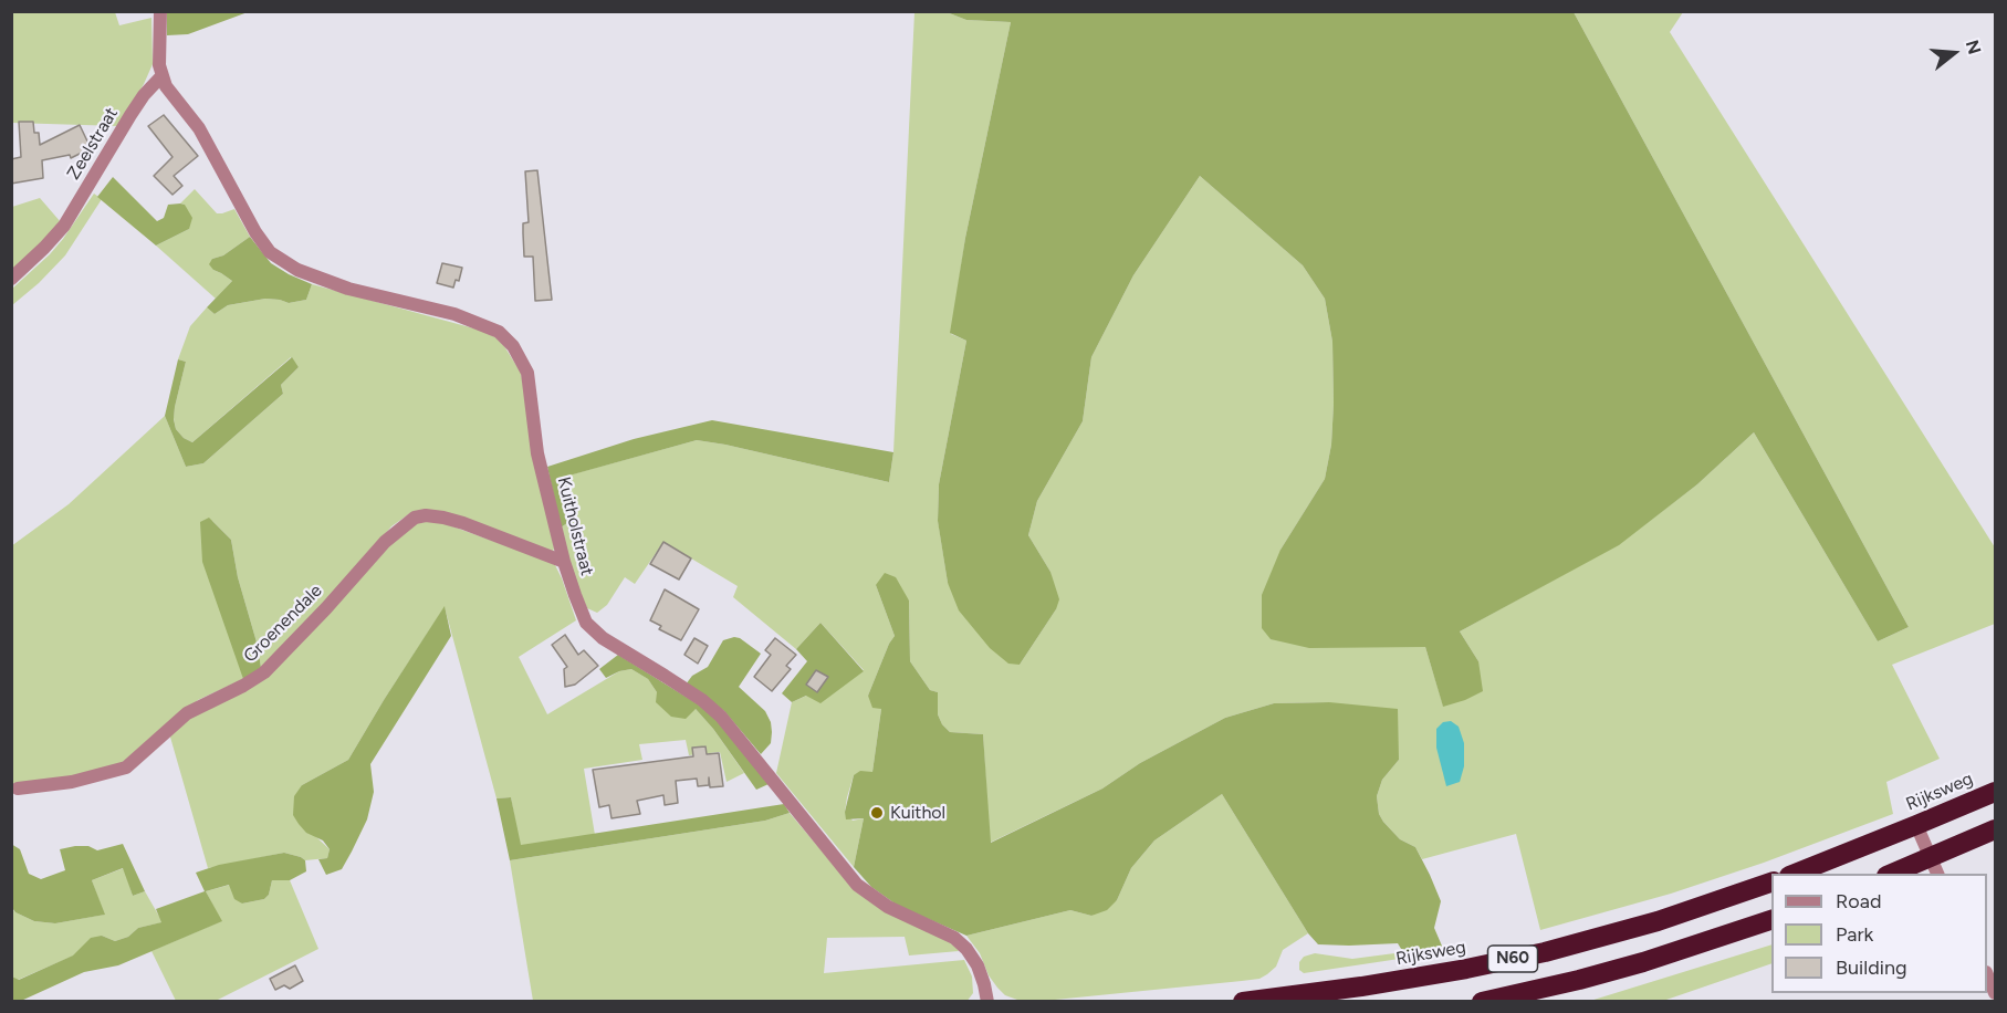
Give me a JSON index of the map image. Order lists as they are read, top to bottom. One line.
{"streets":{"highway":["Rijksweg","N60"],"street":["Zeelstraat","Kuitholstraat","Groenendale"]},"crossings":[["Zeelstraat","Kuitholstraat"],["Kuitholstraat","Groenendale"]],"places":["Kuithol"],"legend":["Road","Park","Building"],"north":"right"}
